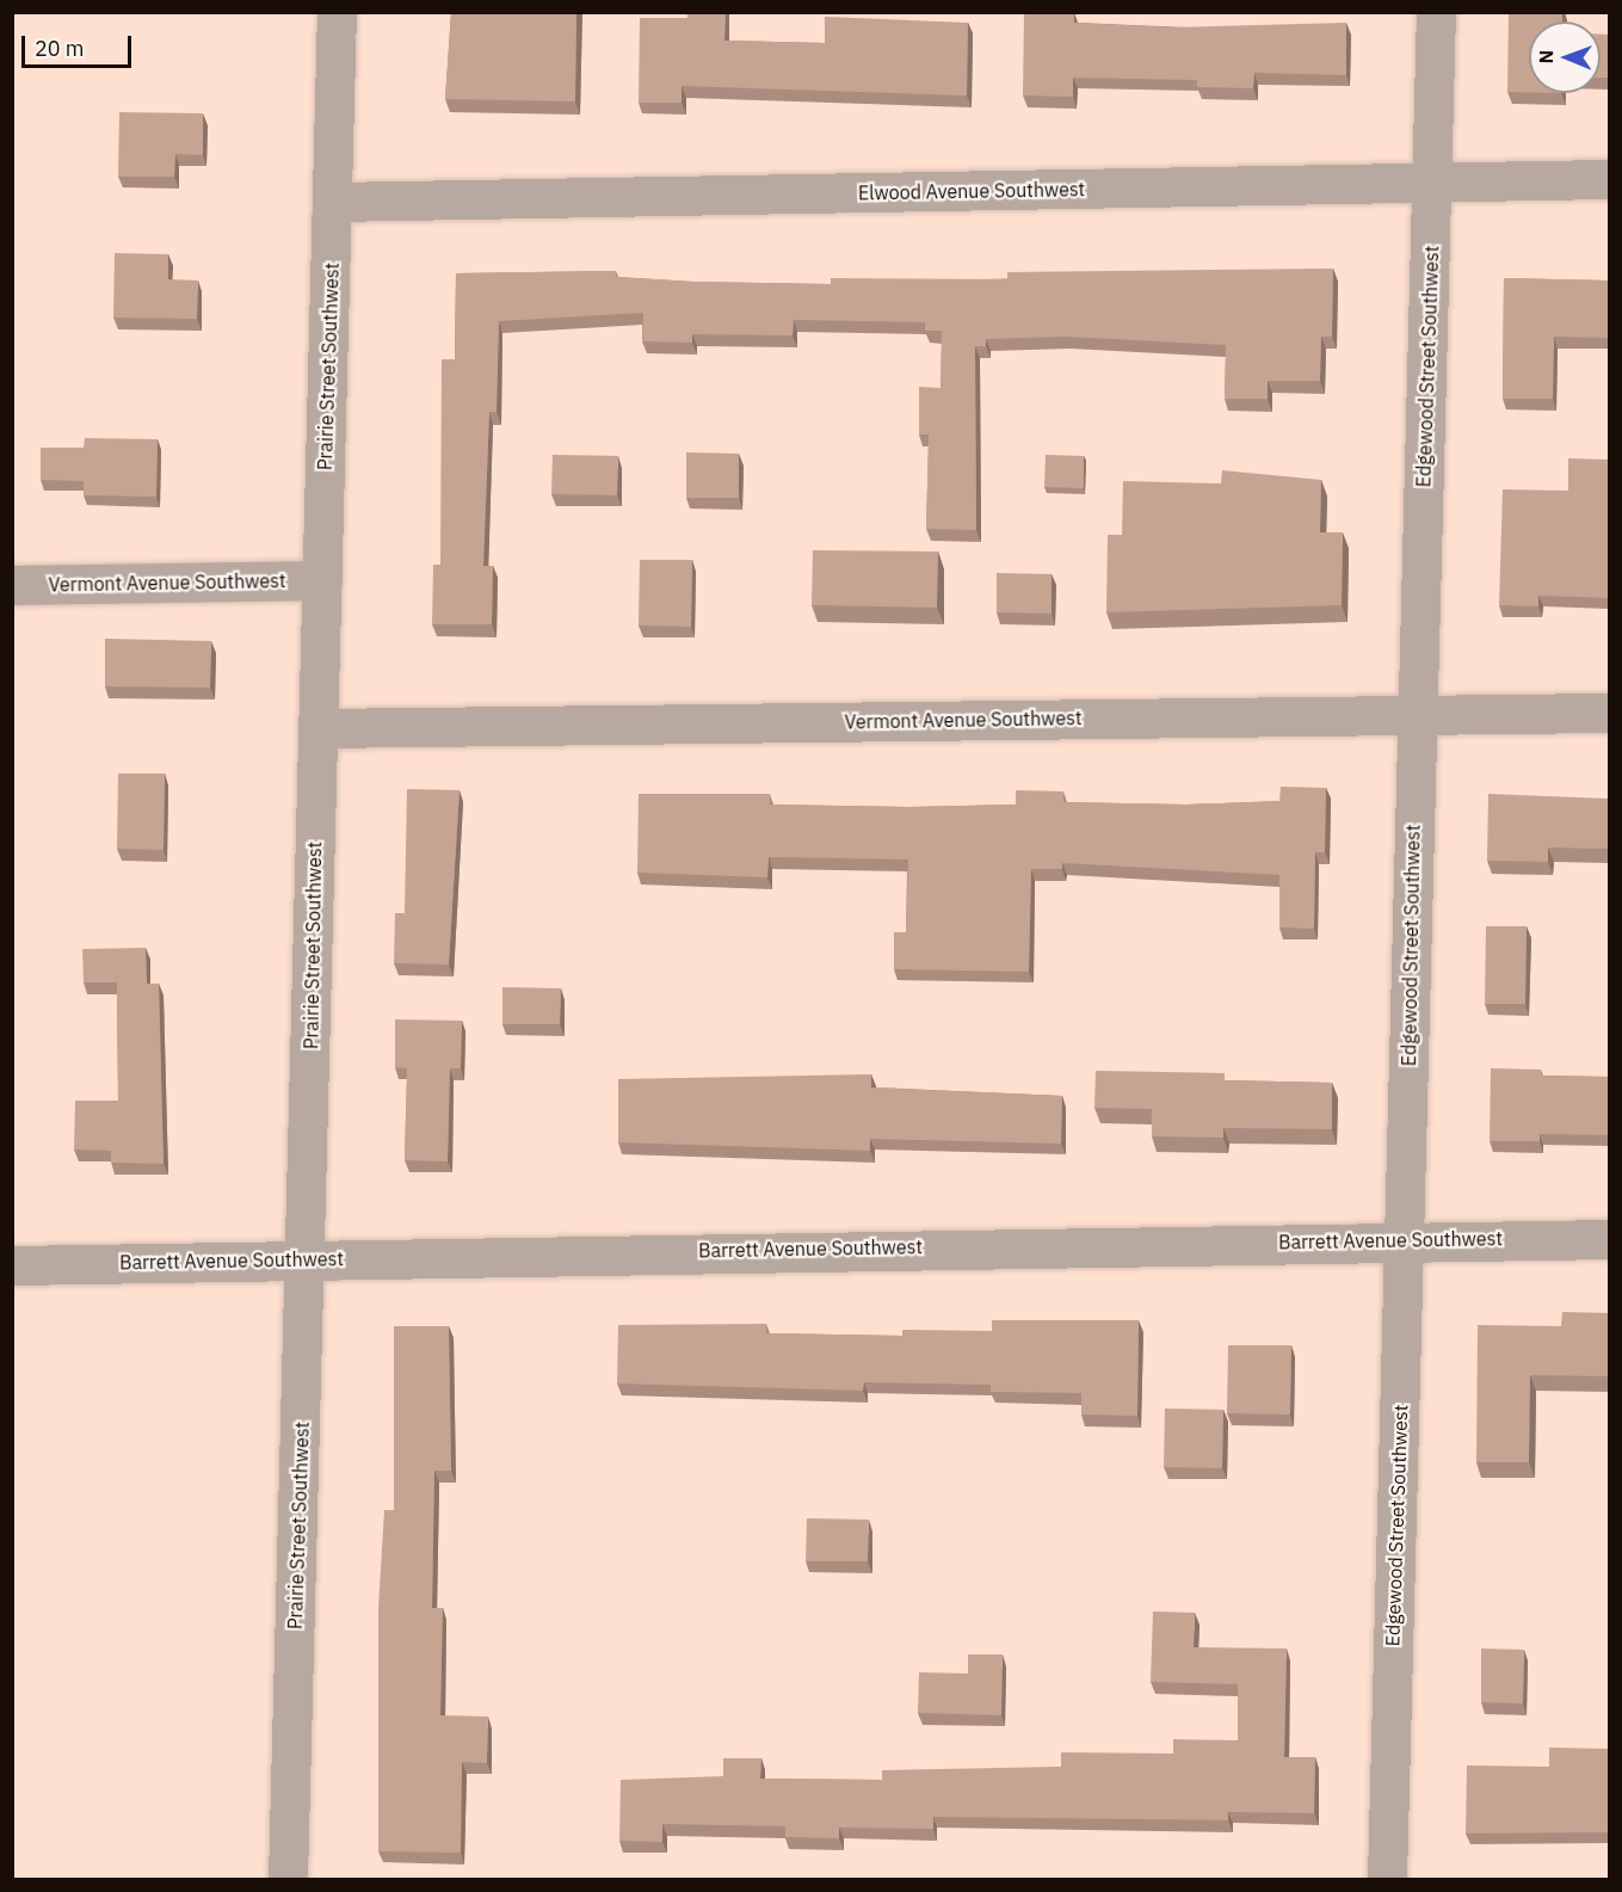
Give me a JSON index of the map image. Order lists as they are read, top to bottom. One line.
{"streets":{"street":["Elwood Avenue Southwest","Prairie Street Southwest","Edgewood Street Southwest","Vermont Avenue Southwest","Barrett Avenue Southwest"]},"crossings":[["Elwood Avenue Southwest","Prairie Street Southwest"],["Elwood Avenue Southwest","Edgewood Street Southwest"],["Prairie Street Southwest","Vermont Avenue Southwest"],["Prairie Street Southwest","Barrett Avenue Southwest"],["Edgewood Street Southwest","Vermont Avenue Southwest"],["Edgewood Street Southwest","Barrett Avenue Southwest"]],"scale_bar":"20 m","north":"left"}
